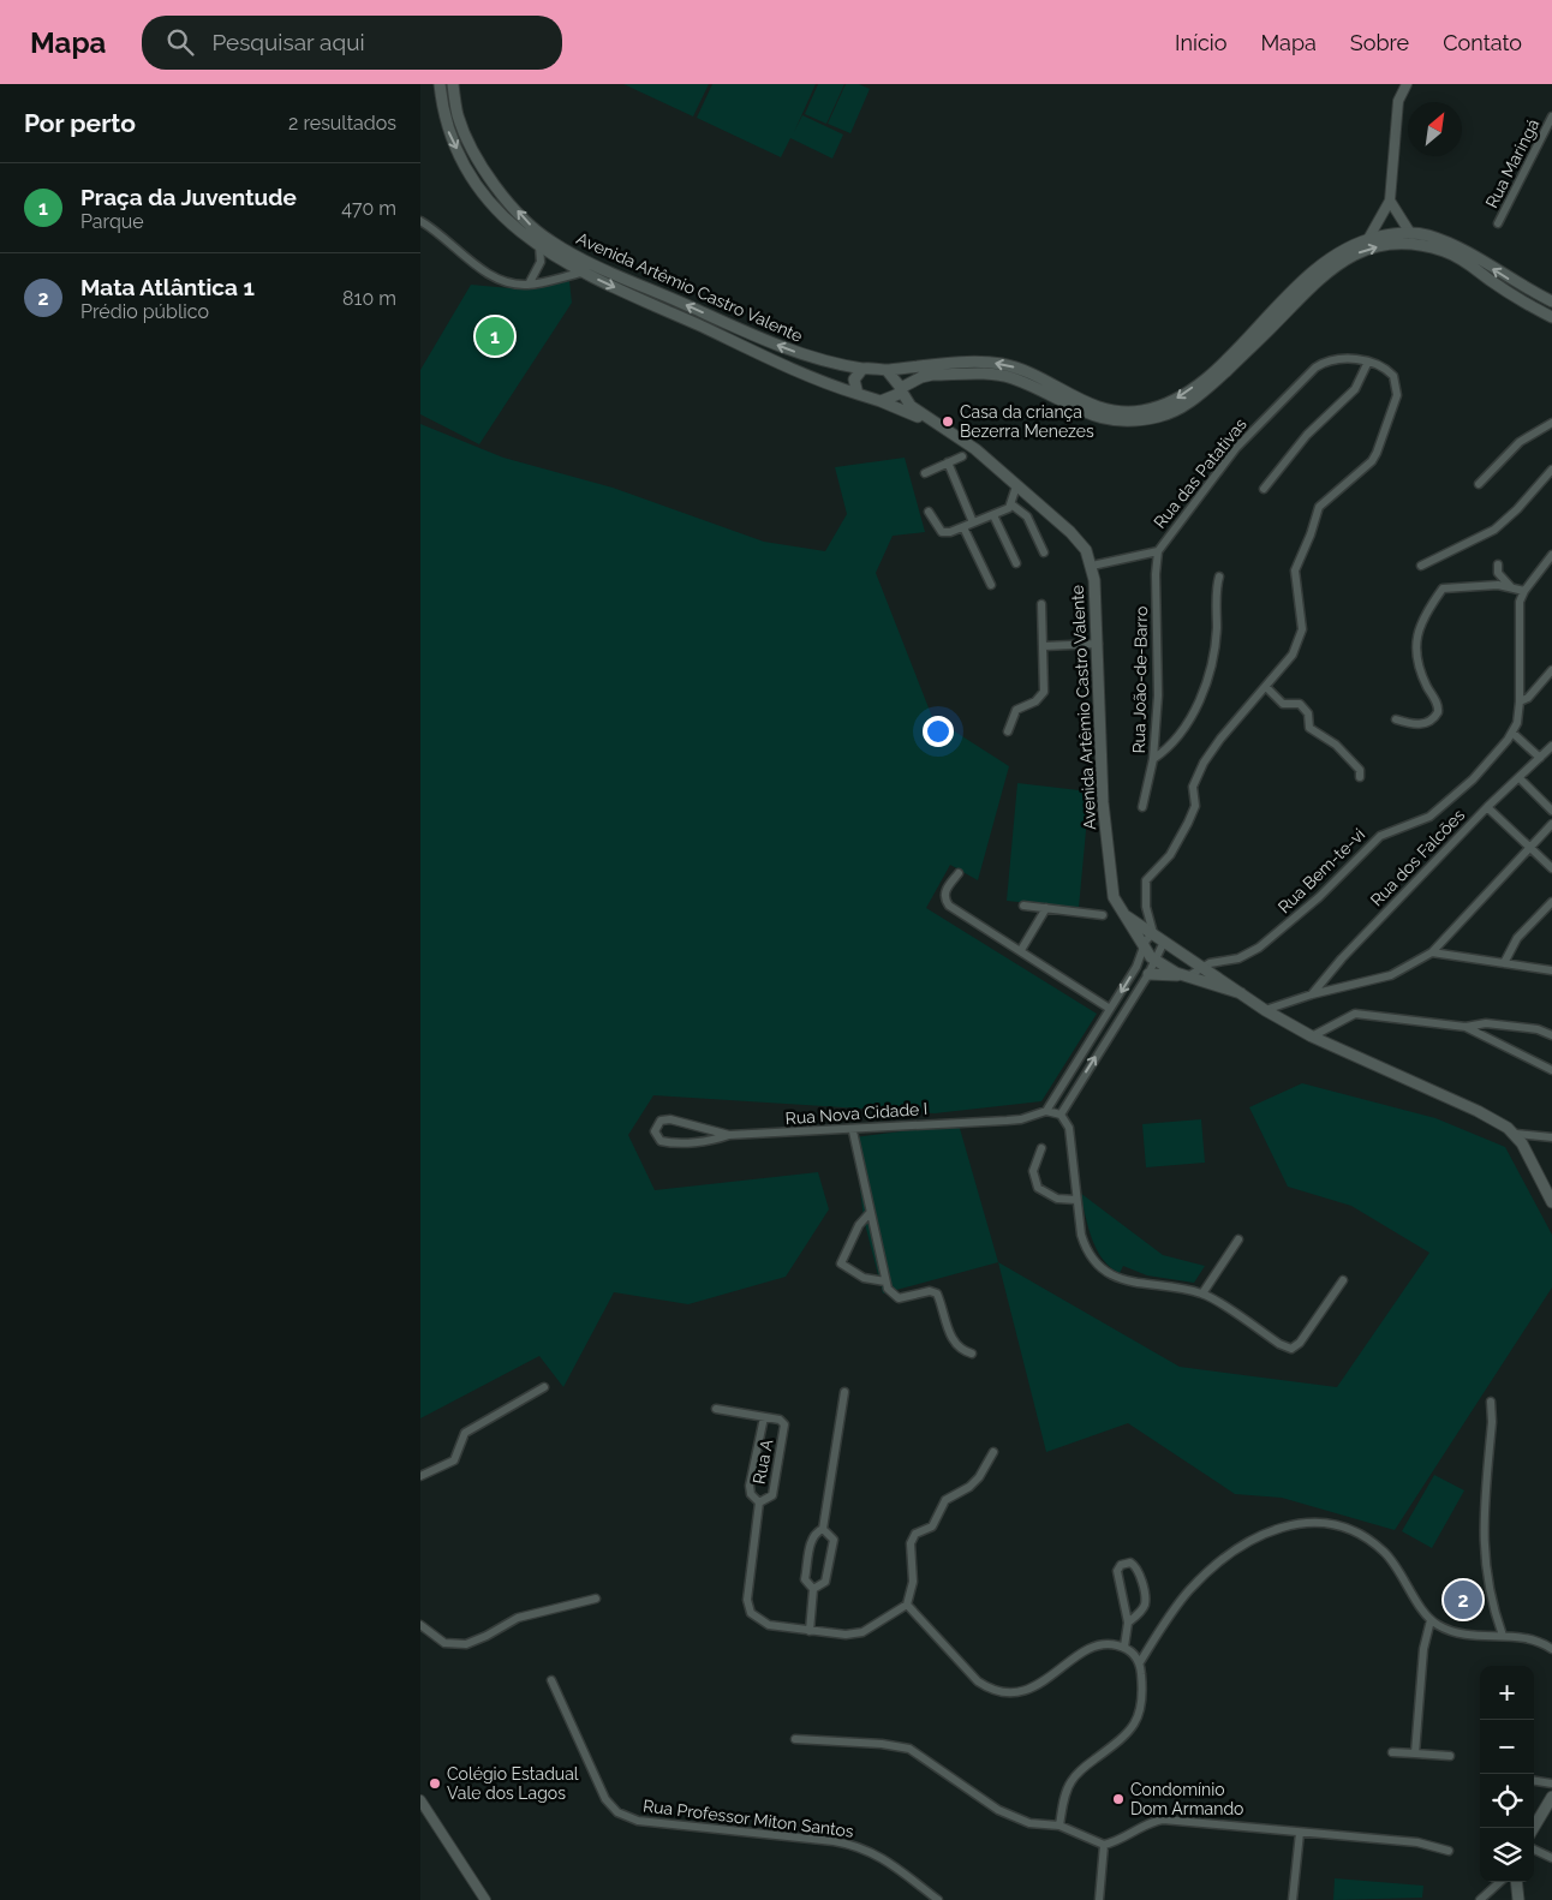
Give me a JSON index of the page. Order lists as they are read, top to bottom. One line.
{"streets":{"main road":["Avenida Artêmio Castro Valente"],"street":["Rua Maringá","Rua das Patativas","Rua João-de-Barro","Rua dos Falcões","Rua Bem-te-vi","Rua Nova Cidade I","Rua A","Rua Professor Miton Santos"]},"crossings":[["Avenida Artêmio Castro Valente","Rua das Patativas"],["Avenida Artêmio Castro Valente","Rua Bem-te-vi"],["Rua das Patativas","Rua João-de-Barro"]],"places":["Casa da criança Bezerra Menezes","Colégio Estadual Vale dos Lagos","Condomínio Dom Armando"],"north":"top right","page":{"header":"Mapa","search":"Pesquisar aqui","nav":["Início","Mapa","Sobre","Contato"],"heading":["Por perto","2 resultados"],"list":[{"mark":"1","name":"Praça da Juventude","note":"Parque","value":"470 m"},{"mark":"2","name":"Mata Atlântica 1","note":"Prédio público","value":"810 m"}],"pins":["1","2"],"map_buttons":["+","−"]}}
